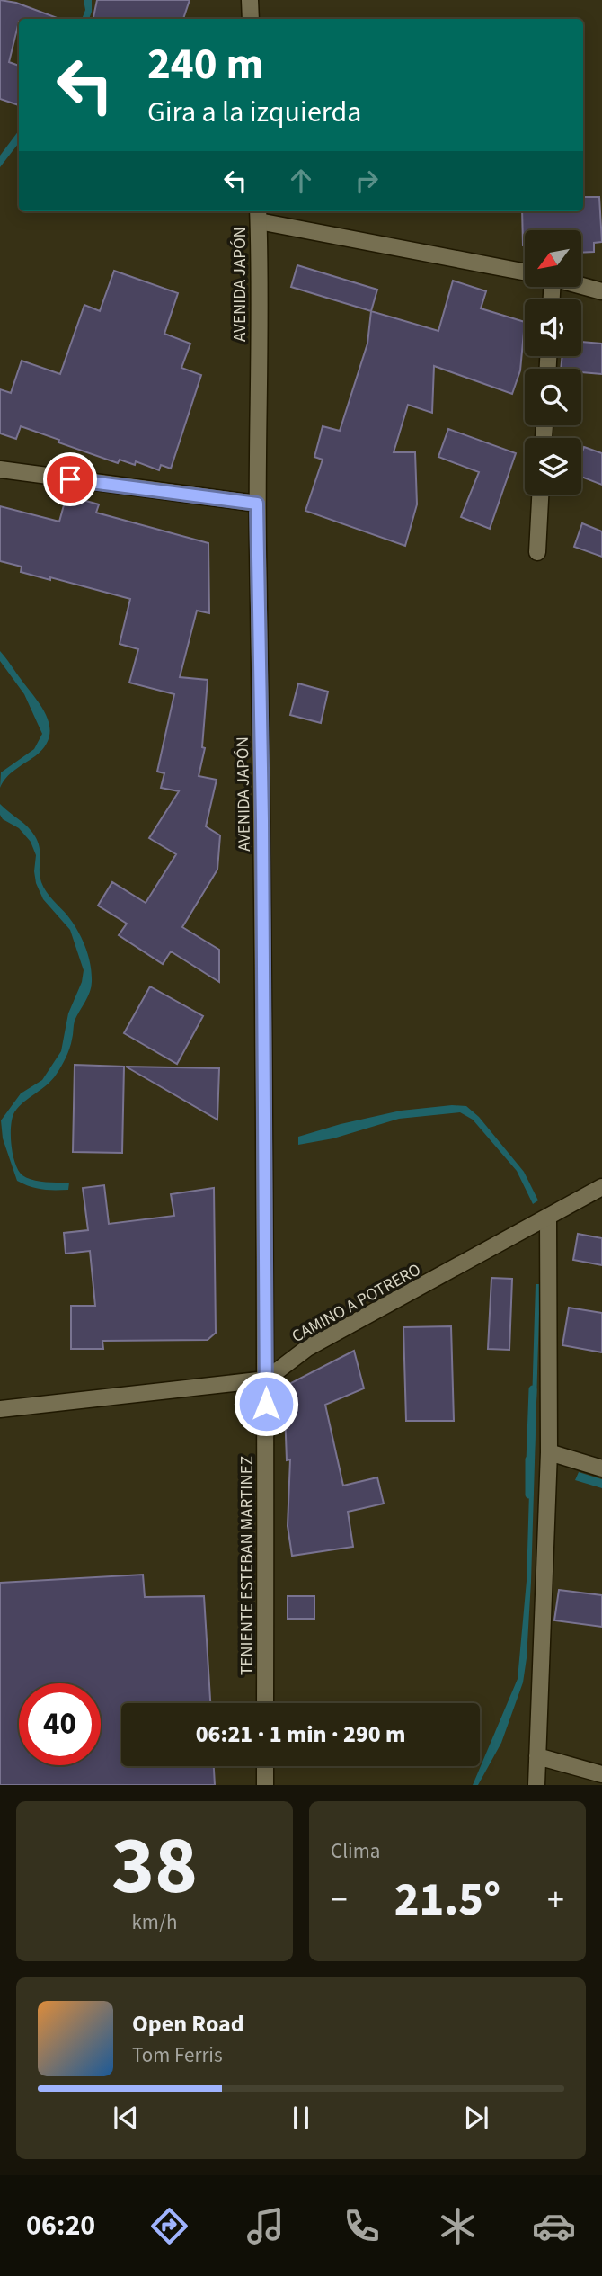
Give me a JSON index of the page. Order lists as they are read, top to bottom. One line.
{"streets":{"street":["AVENIDA JAPÓN","CAMINO A POTRERO","TENIENTE ESTEBAN MARTINEZ"]},"crossings":[["AVENIDA JAPÓN","CAMINO A POTRERO"],["AVENIDA JAPÓN","TENIENTE ESTEBAN MARTINEZ"],["CAMINO A POTRERO","TENIENTE ESTEBAN MARTINEZ"]],"north":"bottom left","page":{"turn":["240 m","Gira a la izquierda"],"limit":"40","trip":"06:21 · 1 min · 290 m","tile":[["38","km/h"],"Clima"],"heat":["−","21.5°","+"],"song":["Open Road","Tom Ferris"],"tabs":"06:20"}}
